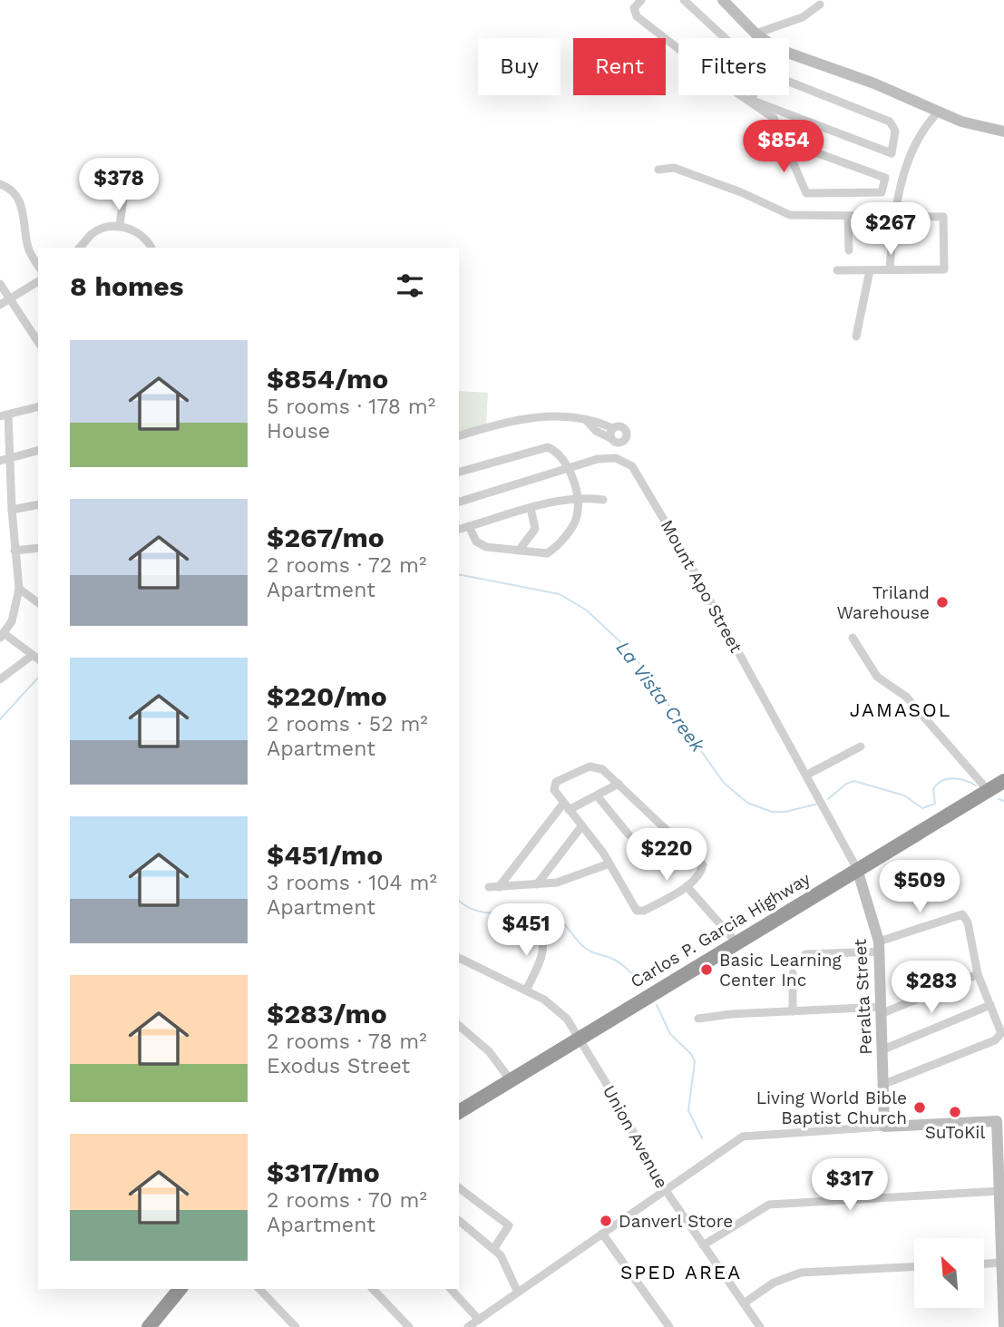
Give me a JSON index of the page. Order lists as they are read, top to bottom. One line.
{"streets":{"highway":["Carlos P. Garcia Highway"],"street":["Mount Apo Street","Peralta Street","Union Avenue"]},"crossings":[["Mount Apo Street","Carlos P. Garcia Highway"],["Mount Apo Street","Peralta Street"],["Carlos P. Garcia Highway","Peralta Street"],["Carlos P. Garcia Highway","Union Avenue"]],"districts":["JAMASOL","SPED AREA"],"water":["La Vista Creek"],"places":["Triland Warehouse","Basic Learning Center Inc","Living World Bible Baptist Church","SuToKil","Danverl Store"],"north":"top left","page":{"chip":["Buy","Rent","Filters"],"price":["$854","$378","$267","$220","$509","$451","$283","$317"],"heading":"8 homes","list":[{"name":"$854/mo","note":"5 rooms · 178 m² · House"},{"name":"$267/mo","note":"2 rooms · 72 m² · Apartment"},{"name":"$220/mo","note":"2 rooms · 52 m² · Apartment"},{"name":"$451/mo","note":"3 rooms · 104 m² · Apartment"},{"name":"$283/mo","note":"2 rooms · 78 m² · Exodus Street"},{"name":"$317/mo","note":"2 rooms · 70 m² · Apartment"}]}}
